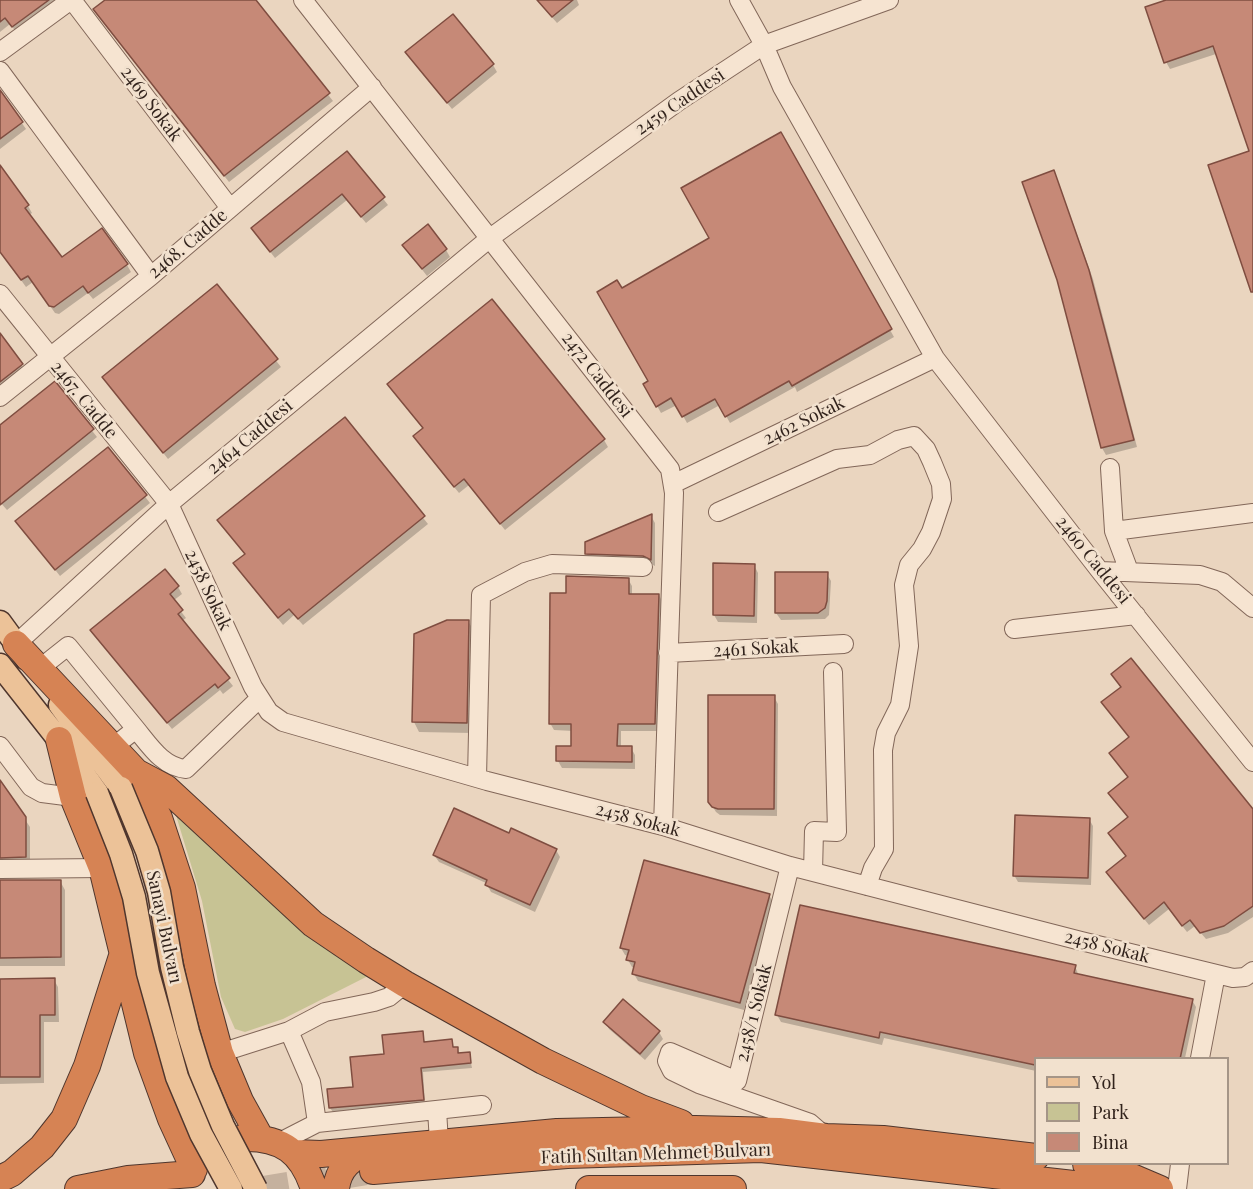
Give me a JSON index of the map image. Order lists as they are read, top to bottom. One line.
{"streets":{"highway":["Fatih Sultan Mehmet Bulvarı"],"main road":["Sanayi Bulvarı"],"street":["2459 Caddesi","2469 Sokak","2468. Cadde","2472 Caddesi","2467. Cadde","2462 Sokak","2464 Caddesi","2460 Caddesi","2458 Sokak","2461 Sokak","2458/1 Sokak"]},"crossings":[["2459 Caddesi","2472 Caddesi"],["2459 Caddesi","2464 Caddesi"],["2459 Caddesi","2460 Caddesi"],["2469 Sokak","2468. Cadde"],["2468. Cadde","2472 Caddesi"],["2468. Cadde","2467. Cadde"],["2472 Caddesi","2462 Sokak"],["2472 Caddesi","2464 Caddesi"],["2472 Caddesi","2458 Sokak"],["2472 Caddesi","2461 Sokak"],["2467. Cadde","2464 Caddesi"],["2467. Cadde","2458 Sokak"],["2462 Sokak","2460 Caddesi"],["2464 Caddesi","2458 Sokak"],["2464 Caddesi","Sanayi Bulvarı"],["2458 Sokak","2458/1 Sokak"]],"legend":["Yol","Park","Bina"]}
